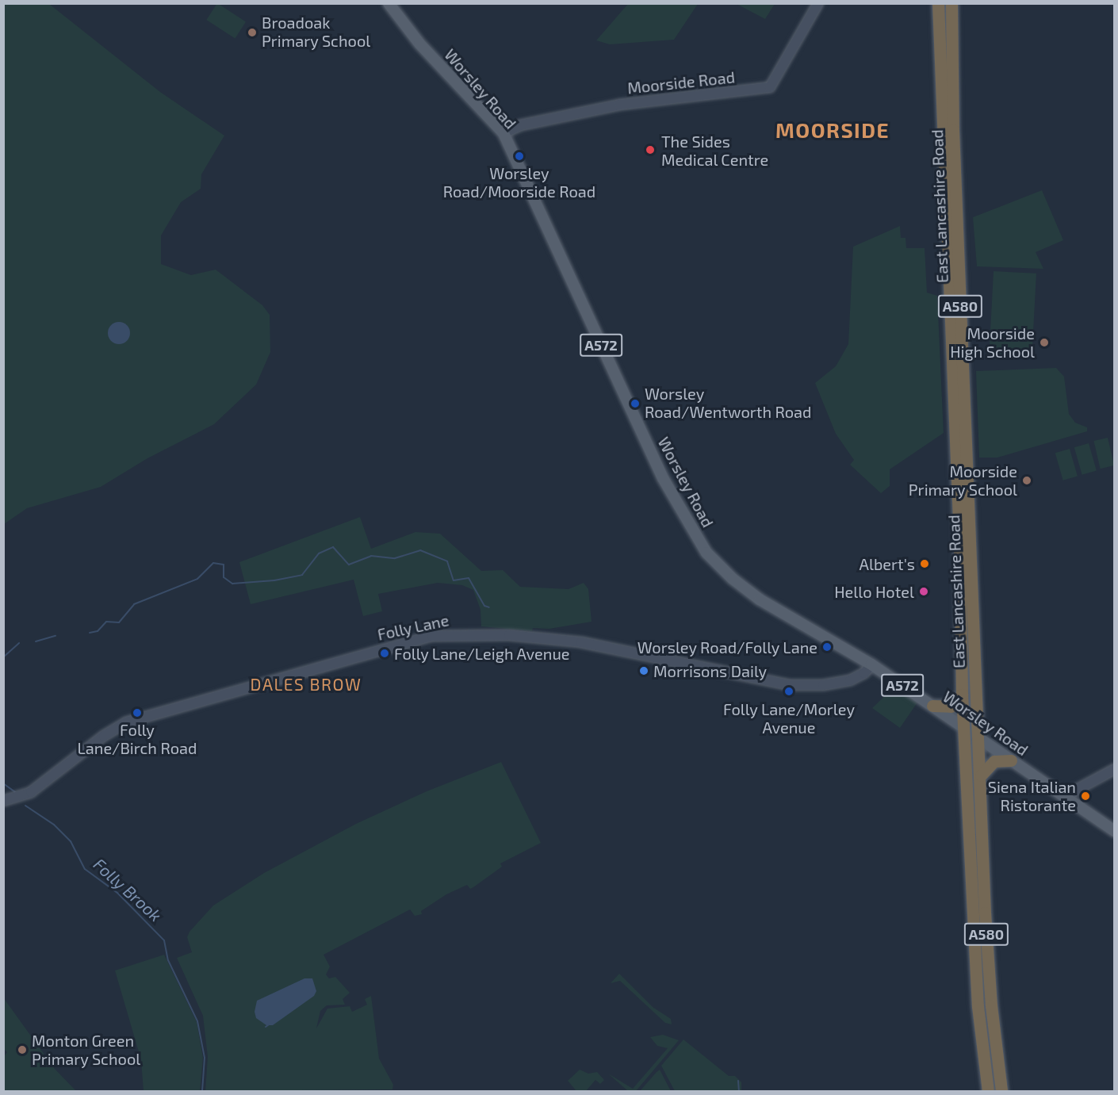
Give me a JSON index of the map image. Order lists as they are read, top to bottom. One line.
{"streets":{"highway":["East Lancashire Road","A580"],"main road":["Moorside Road","Worsley Road","A572","Folly Lane"]},"crossings":[["Moorside Road","Worsley Road"],["Worsley Road","East Lancashire Road"],["Worsley Road","Folly Lane"]],"districts":["MOORSIDE","DALES BROW"],"water":["Folly Brook"],"places":["Broadoak Primary School","The Sides Medical Centre","Worsley Road/Moorside Road","Moorside High School","Worsley Road/Wentworth Road","Moorside Primary School","Albert's","Hello Hotel","Worsley Road/Folly Lane","Folly Lane/Leigh Avenue","Morrisons Daily","Folly Lane/Morley Avenue","Folly Lane/Birch Road","Siena Italian Ristorante","Monton Green Primary School"]}
